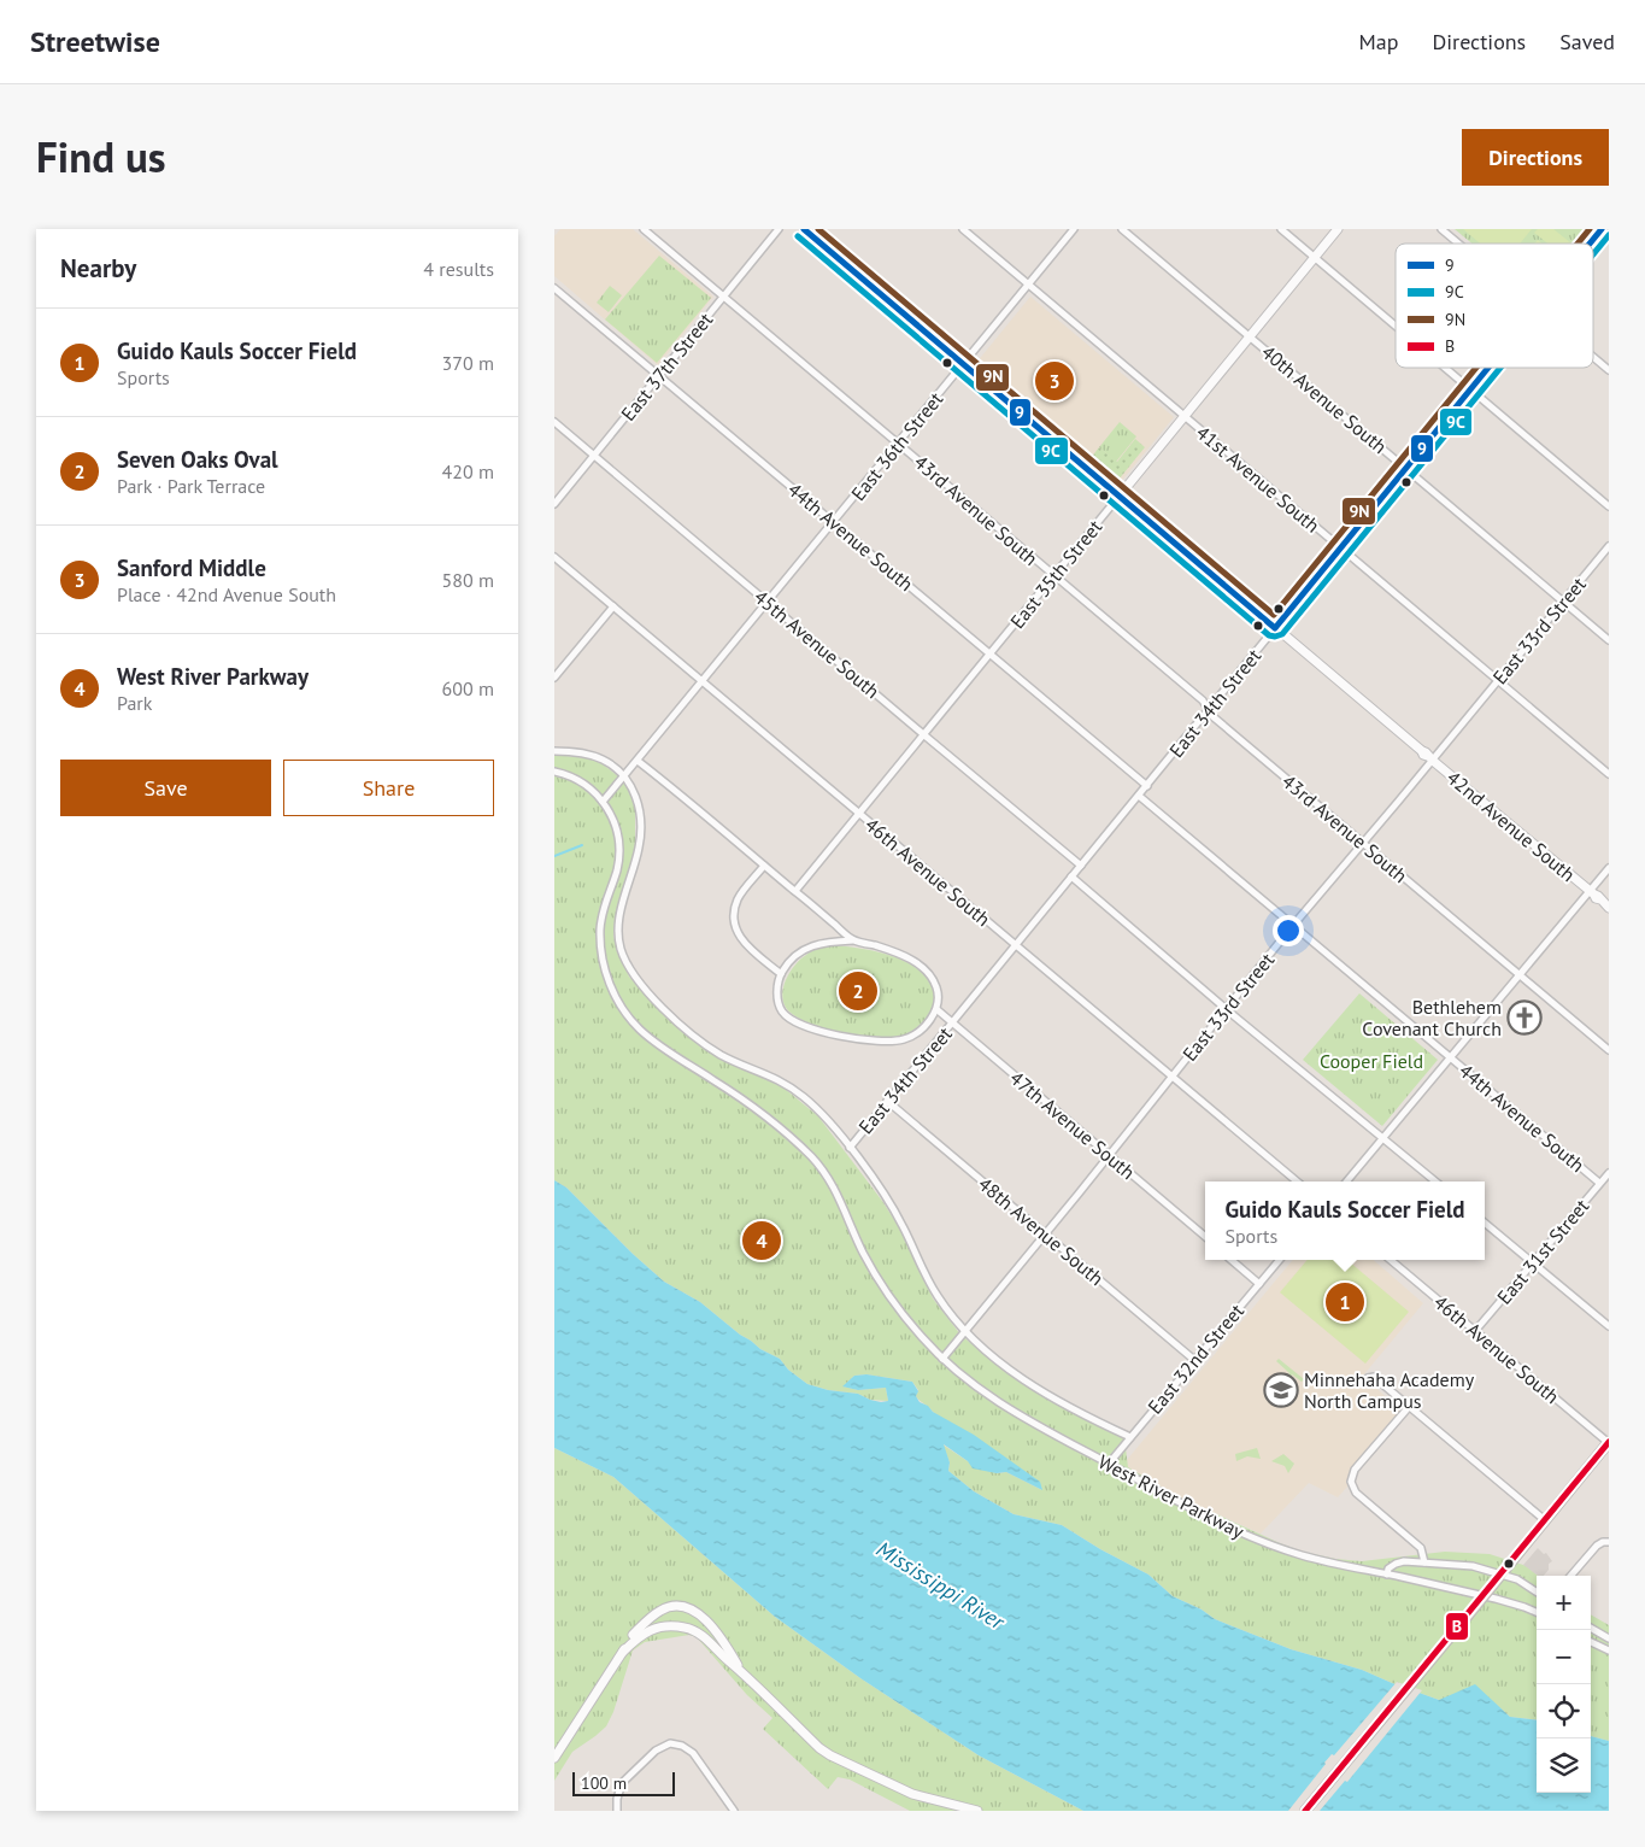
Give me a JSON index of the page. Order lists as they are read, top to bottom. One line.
{"streets":{"street":["East 37th Street","40th Avenue South","East 36th Street","41st Avenue South","43rd Avenue South","44th Avenue South","East 35th Street","East 33rd Street","45th Avenue South","East 34th Street","42nd Avenue South","46th Avenue South","47th Avenue South","48th Avenue South","East 31st Street","East 32nd Street","West River Parkway"]},"crossings":[["East 37th Street","43rd Avenue South"],["East 37th Street","44th Avenue South"],["East 37th Street","45th Avenue South"],["40th Avenue South","East 35th Street"],["40th Avenue South","East 33rd Street"],["40th Avenue South","East 34th Street"],["East 36th Street","41st Avenue South"],["East 36th Street","43rd Avenue South"],["East 36th Street","44th Avenue South"],["East 36th Street","45th Avenue South"],["East 36th Street","42nd Avenue South"],["East 36th Street","46th Avenue South"],["East 36th Street","West River Parkway"],["41st Avenue South","East 35th Street"],["41st Avenue South","East 33rd Street"],["41st Avenue South","East 34th Street"],["43rd Avenue South","East 35th Street"],["43rd Avenue South","East 33rd Street"],["43rd Avenue South","East 34th Street"],["44th Avenue South","East 35th Street"],["44th Avenue South","East 33rd Street"],["44th Avenue South","East 34th Street"],["44th Avenue South","East 31st Street"],["East 35th Street","45th Avenue South"],["East 35th Street","42nd Avenue South"],["East 35th Street","46th Avenue South"],["East 33rd Street","42nd Avenue South"],["East 33rd Street","46th Avenue South"],["East 33rd Street","47th Avenue South"],["East 33rd Street","48th Avenue South"],["East 33rd Street","West River Parkway"],["45th Avenue South","East 34th Street"],["East 34th Street","42nd Avenue South"],["East 34th Street","46th Avenue South"],["East 34th Street","47th Avenue South"],["East 34th Street","48th Avenue South"],["46th Avenue South","East 31st Street"],["48th Avenue South","East 32nd Street"],["East 32nd Street","West River Parkway"]],"water":["Mississippi River"],"parks":["Cooper Field"],"places":{"church":["Bethlehem Covenant Church"],"school or university":["Minnehaha Academy North Campus"]},"lines":["transit line 9","transit line 9N","transit line 9C","transit line B"],"legend":["9","9C","9N","B"],"scale_bar":"100 m","page":{"header":"Streetwise","nav":["Map","Directions","Saved"],"title":"Find us","buttons":["Directions",["Save","Share"]],"heading":["Nearby","4 results"],"list":[{"mark":"1","name":"Guido Kauls Soccer Field","note":"Sports","value":"370 m"},{"mark":"2","name":"Seven Oaks Oval","note":"Park · Park Terrace","value":"420 m"},{"mark":"3","name":"Sanford Middle","note":"Place · 42nd Avenue South","value":"580 m"},{"mark":"4","name":"West River Parkway","note":"Park","value":"600 m"}],"pins":["3","2","4","1"],"popup":["Guido Kauls Soccer Field","Sports"],"map_buttons":["+","−"],"scale":"100 m"}}
